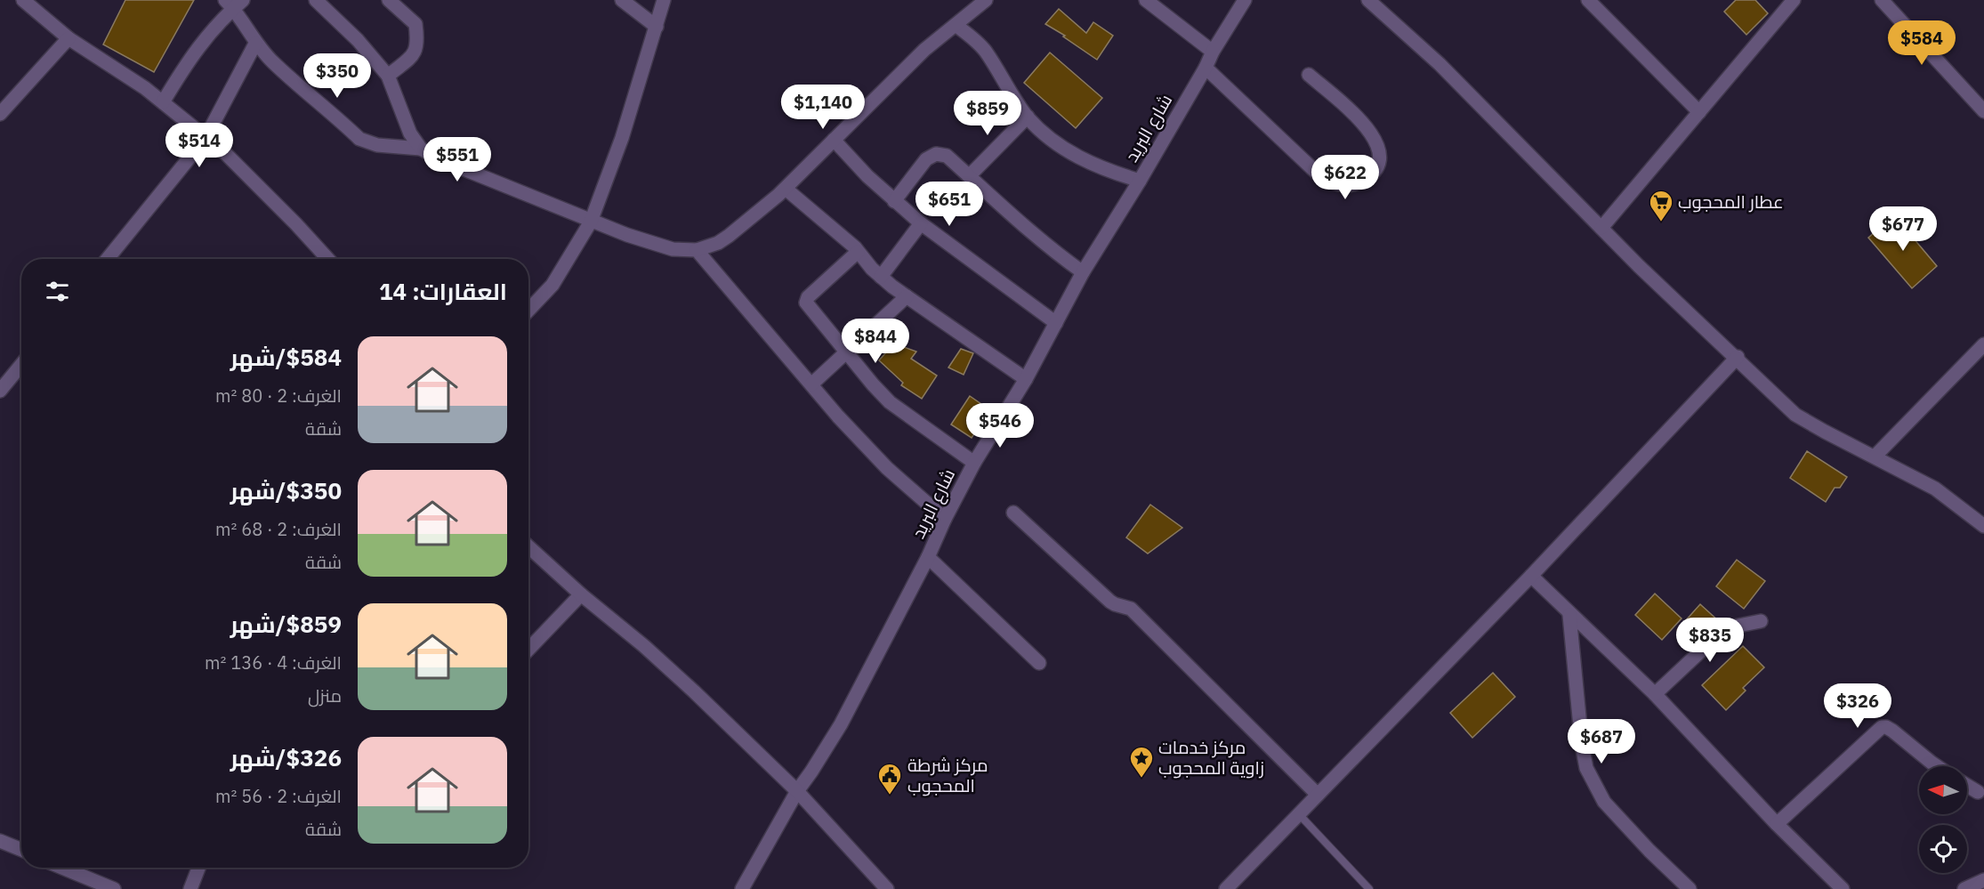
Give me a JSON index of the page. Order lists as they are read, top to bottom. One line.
{"streets":{"street":["شارع البريد"]},"places":{"supermarket":["عطار المحجوب"],"place":["مركز خدمات زاوية المحجوب"],"public building":["مركز شرطة المحجوب"]},"north":"left","page":{"price":["$584","$350","$1,140","$859","$514","$551","$622","$651","$677","$844","$546","$835","$326","$687"],"heading":"العقارات: 14","list":[{"name":"$584/شهر","note":"الغرف: 2 · 80 m² · شقة"},{"name":"$350/شهر","note":"الغرف: 2 · 68 m² · شقة"},{"name":"$859/شهر","note":"الغرف: 4 · 136 m² · منزل"},{"name":"$326/شهر","note":"الغرف: 2 · 56 m² · شقة"}]}}
